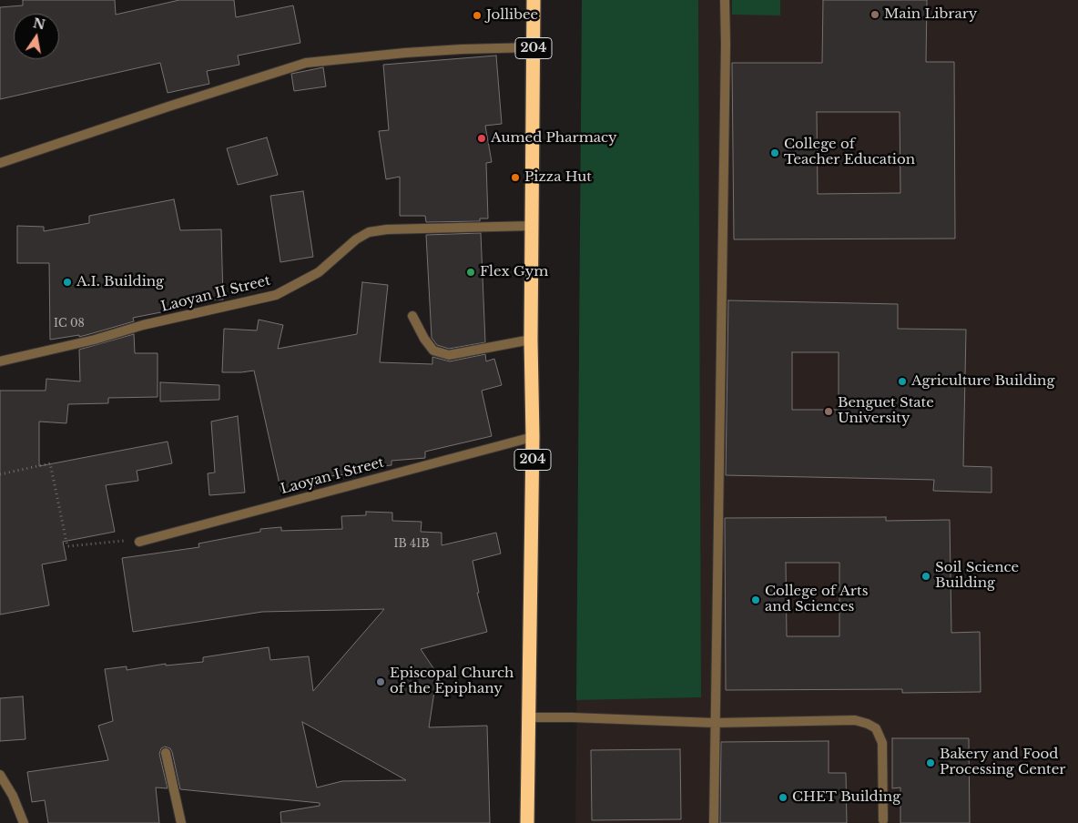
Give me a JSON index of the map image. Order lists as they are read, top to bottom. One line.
{"streets":{"highway":["204"],"street":["Laoyan II Street","Laoyan I Street"]},"crossings":[["204","Laoyan II Street"],["204","Laoyan I Street"]],"places":["Main Library","Jollibee","Aumed Pharmacy","College of Teacher Education","Pizza Hut","Flex Gym","A.I. Building","Agriculture Building","Benguet State University","Soil Science Building","College of Arts and Sciences","Episcopal Church of the Epiphany","Bakery and Food Processing Center","CHET Building"],"house_numbers":["IC 08","IB 41B"],"north":"top"}
